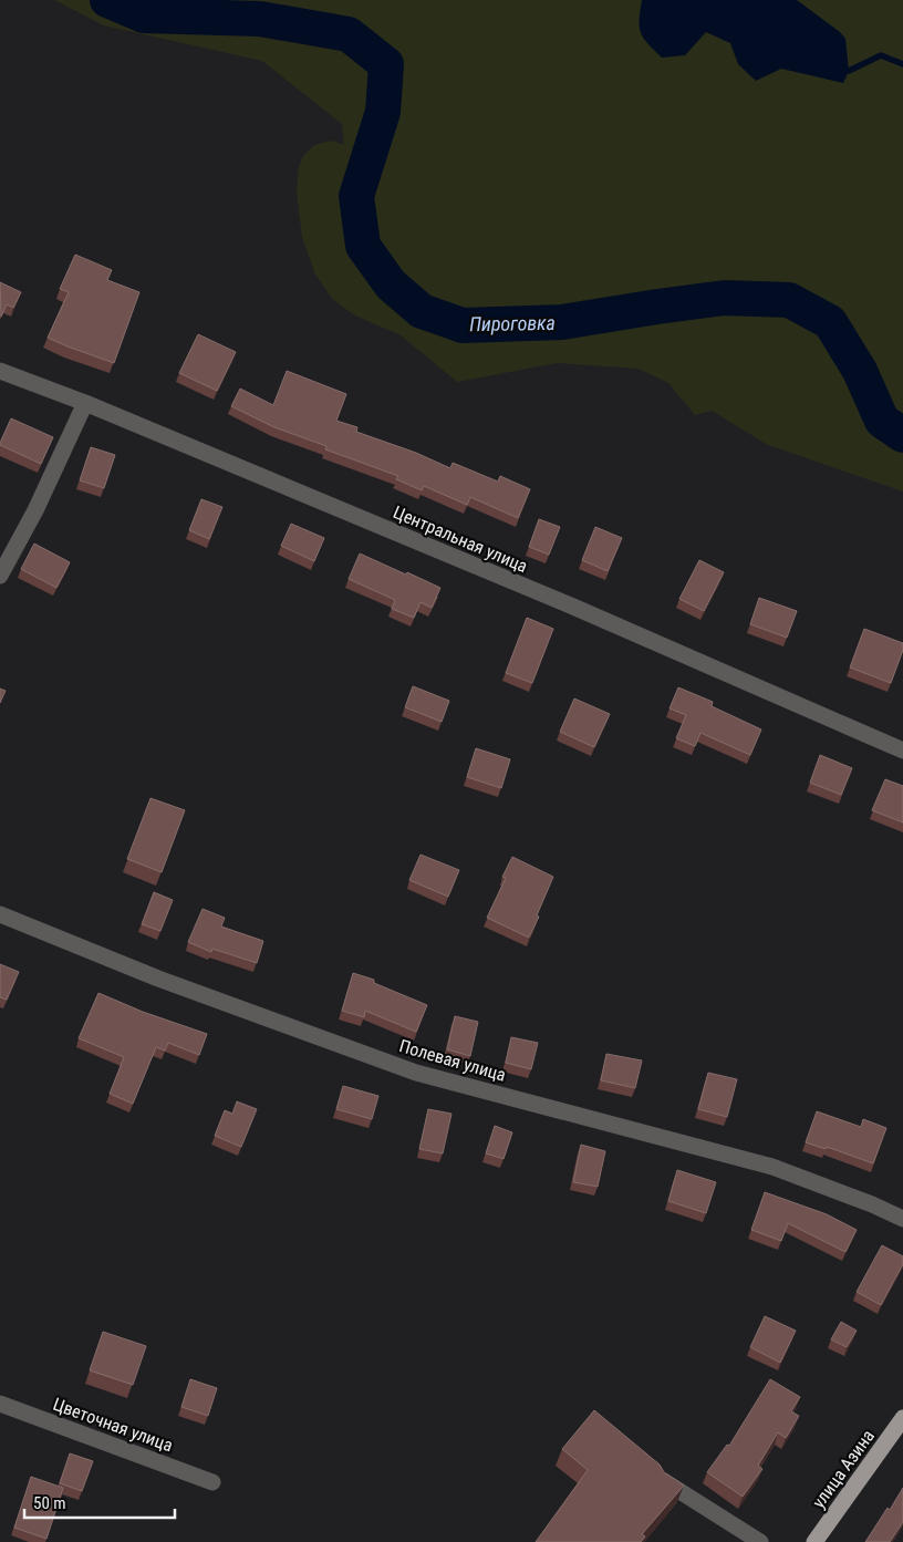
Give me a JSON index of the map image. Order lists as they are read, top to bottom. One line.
{"streets":{"main road":["улица Азина"],"street":["Центральная улица","Полевая улица","Цветочная улица"]},"water":["Пироговка"],"scale_bar":"50 m"}
